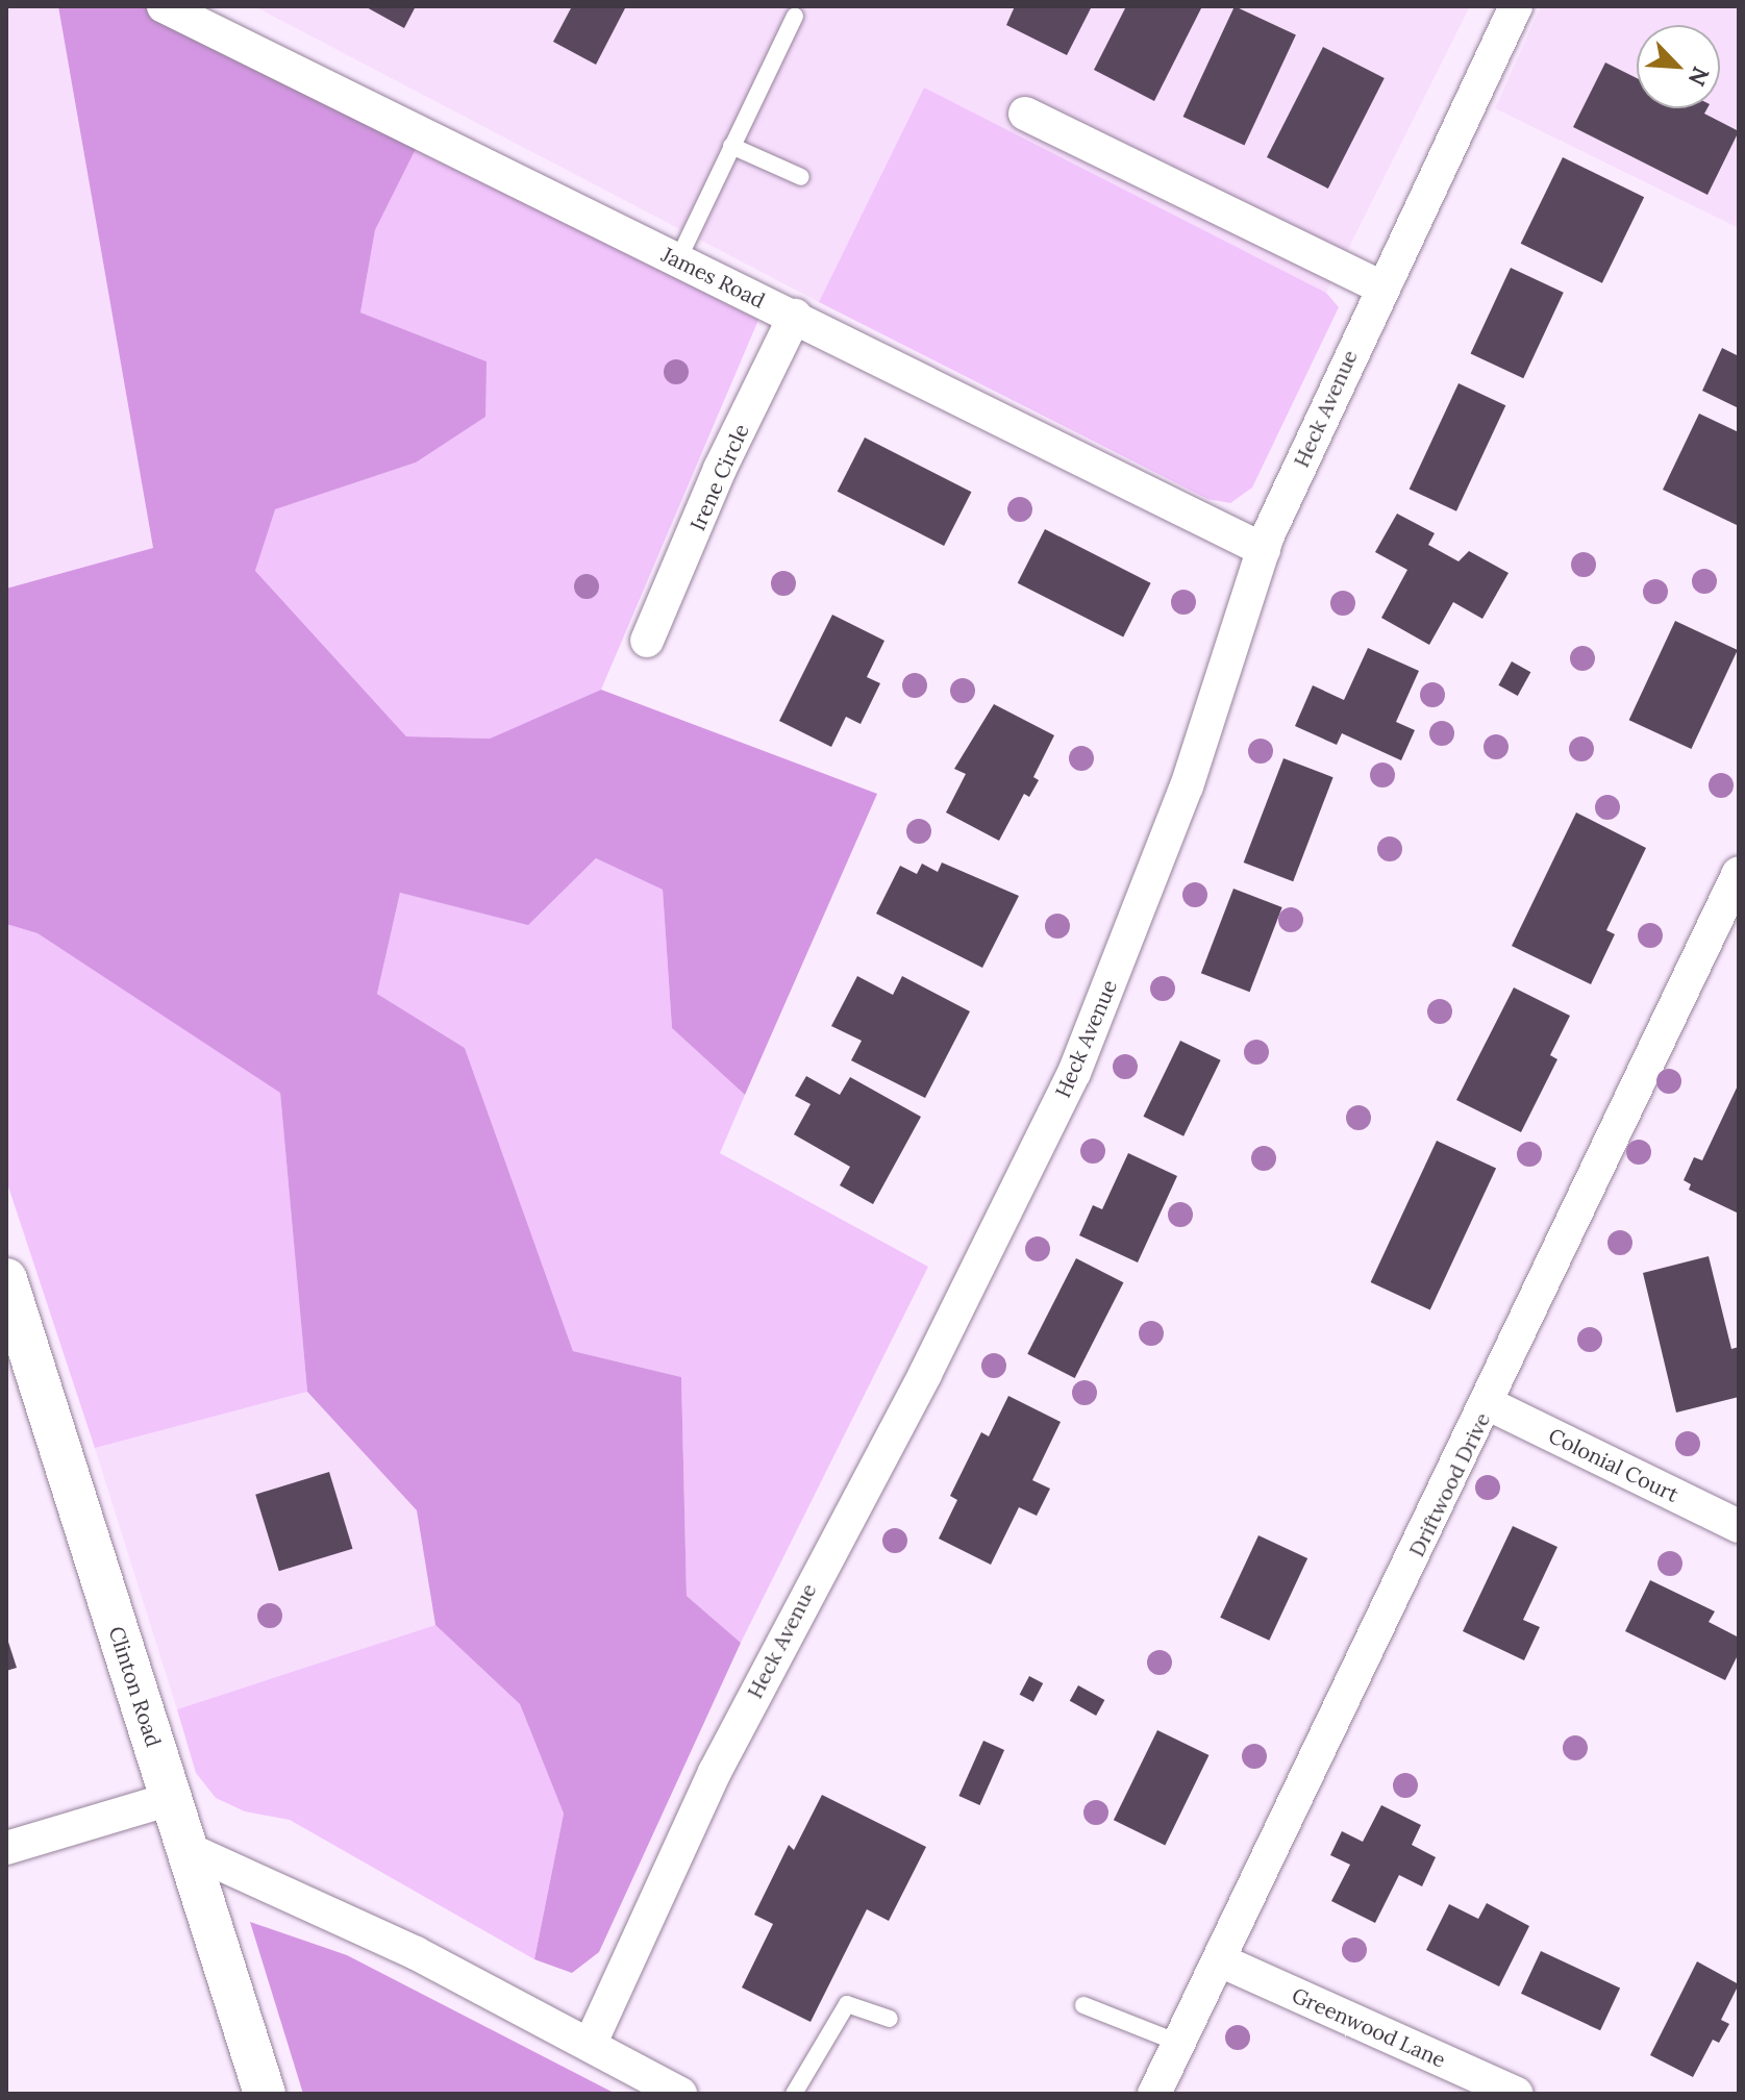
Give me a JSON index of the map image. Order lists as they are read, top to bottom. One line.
{"streets":{"street":["James Road","Heck Avenue","Irene Circle","Colonial Court","Driftwood Drive","Clinton Road","Greenwood Lane"]},"crossings":[["James Road","Heck Avenue"],["James Road","Irene Circle"],["Colonial Court","Driftwood Drive"],["Driftwood Drive","Greenwood Lane"]],"north":"bottom right"}
